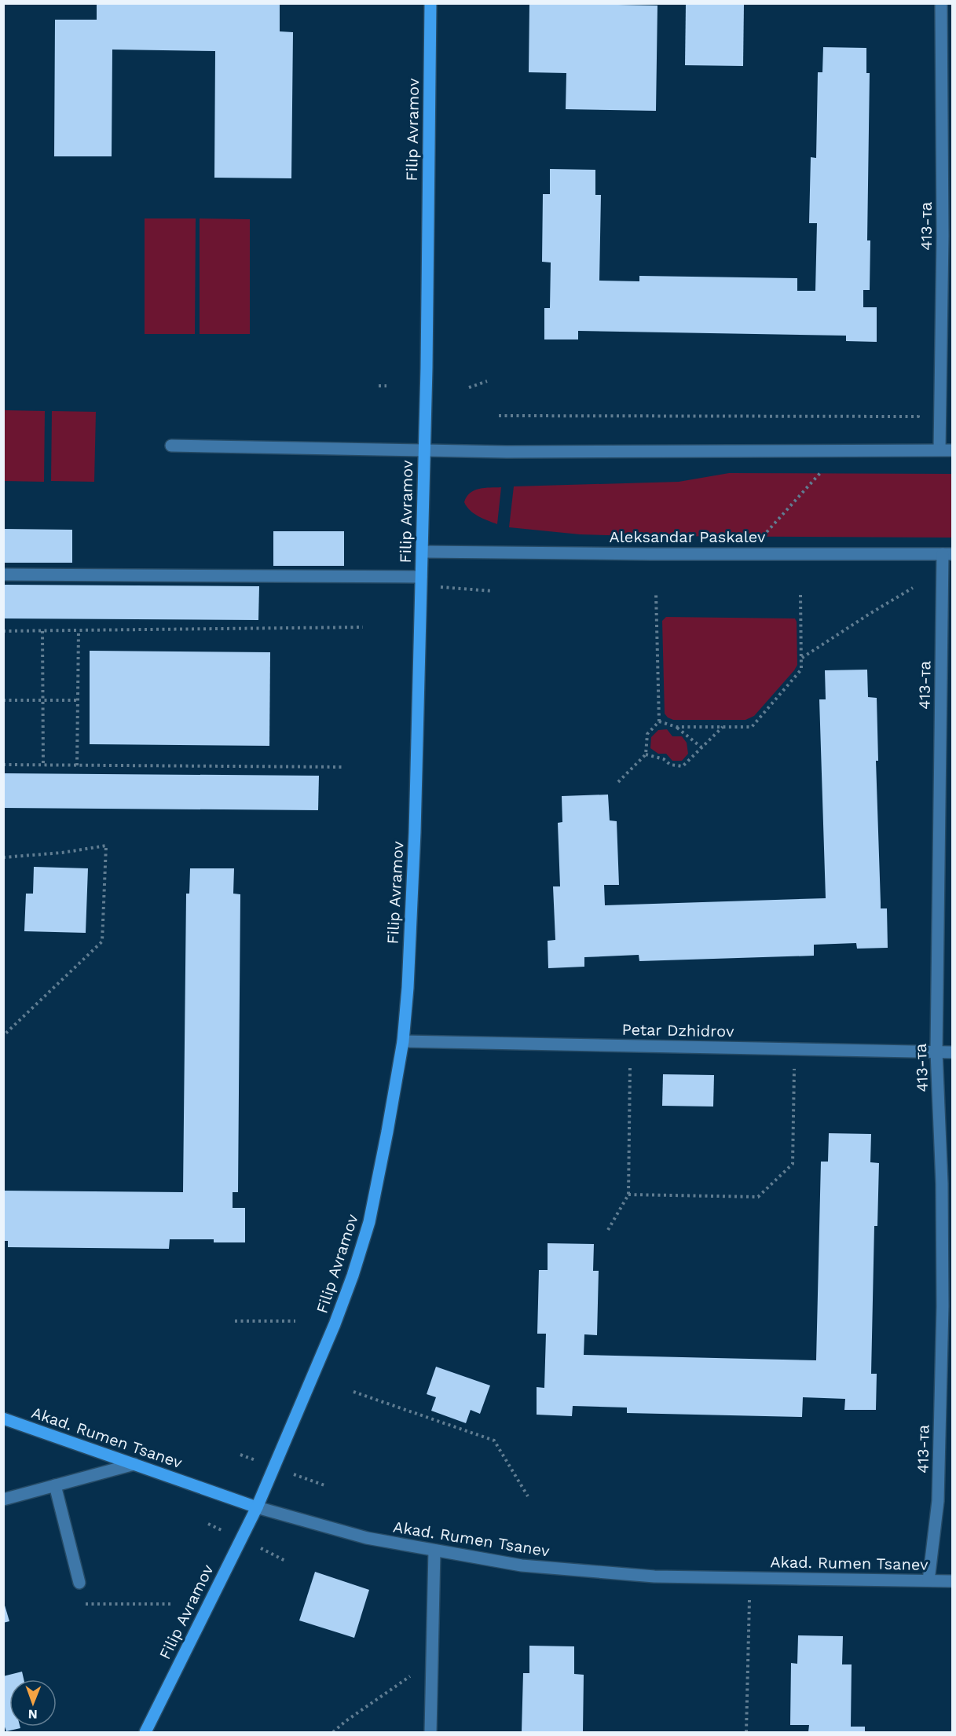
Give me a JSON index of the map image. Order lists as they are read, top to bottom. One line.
{"streets":{"street":["Filip Avramov","413-та","Aleksandar Paskalev","Petar Dzhidrov","Akad. Rumen Tsanev"]},"crossings":[["Filip Avramov","Aleksandar Paskalev"],["Filip Avramov","Petar Dzhidrov"],["Filip Avramov","Akad. Rumen Tsanev"],["413-та","Aleksandar Paskalev"],["413-та","Petar Dzhidrov"],["413-та","Akad. Rumen Tsanev"]],"north":"bottom"}
